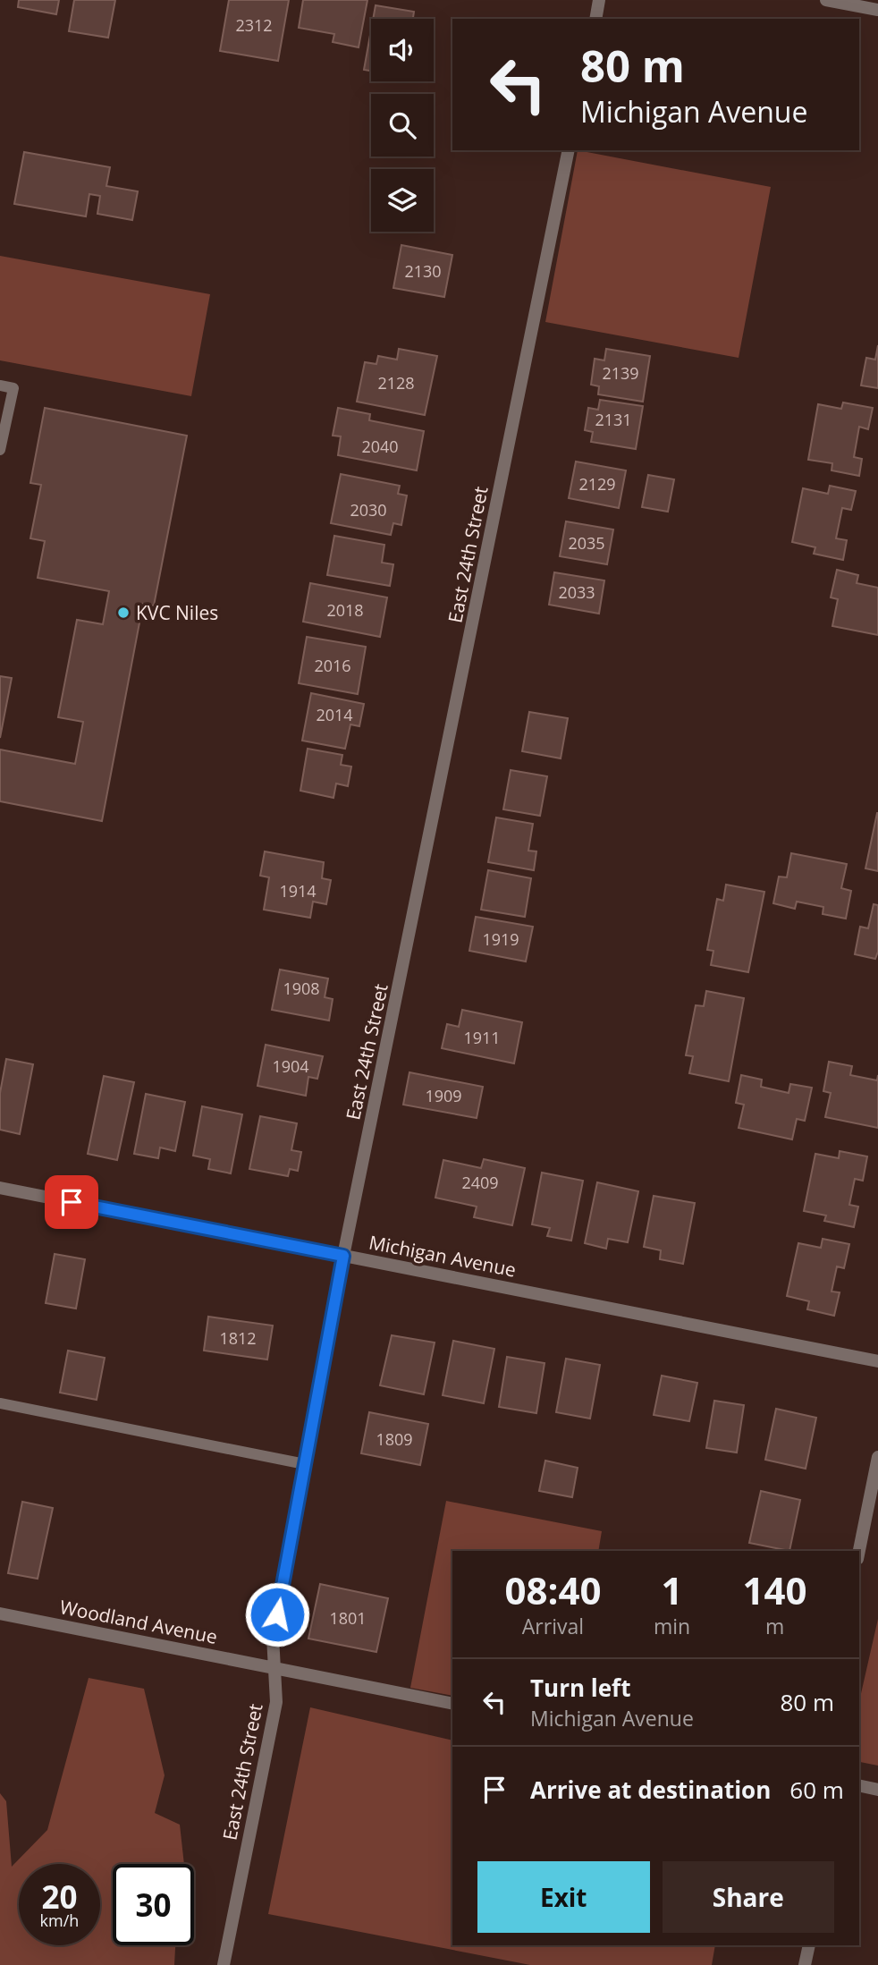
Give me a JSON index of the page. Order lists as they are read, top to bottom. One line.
{"streets":{"street":["East 24th Street","Michigan Avenue","Woodland Avenue"]},"crossings":[["East 24th Street","Michigan Avenue"],["East 24th Street","Woodland Avenue"]],"places":["KVC Niles"],"house_numbers":["2312","2130","2139","2128","2131","2040","2129","2030","2035","2033","2018","2016","2014","1914","1919","1908","1911","1904","1909","2409","1812","1809","1801"],"page":{"turn":["80 m","Michigan Avenue"],"eta":["08:40","Arrival","1","min","140","m"],"list":[{"name":"Turn left","note":"Michigan Avenue","value":"80 m"},{"name":"Arrive at destination","value":"60 m"}],"buttons":["Exit","Share"],"speed":"20 km/h","limit":"30"}}
